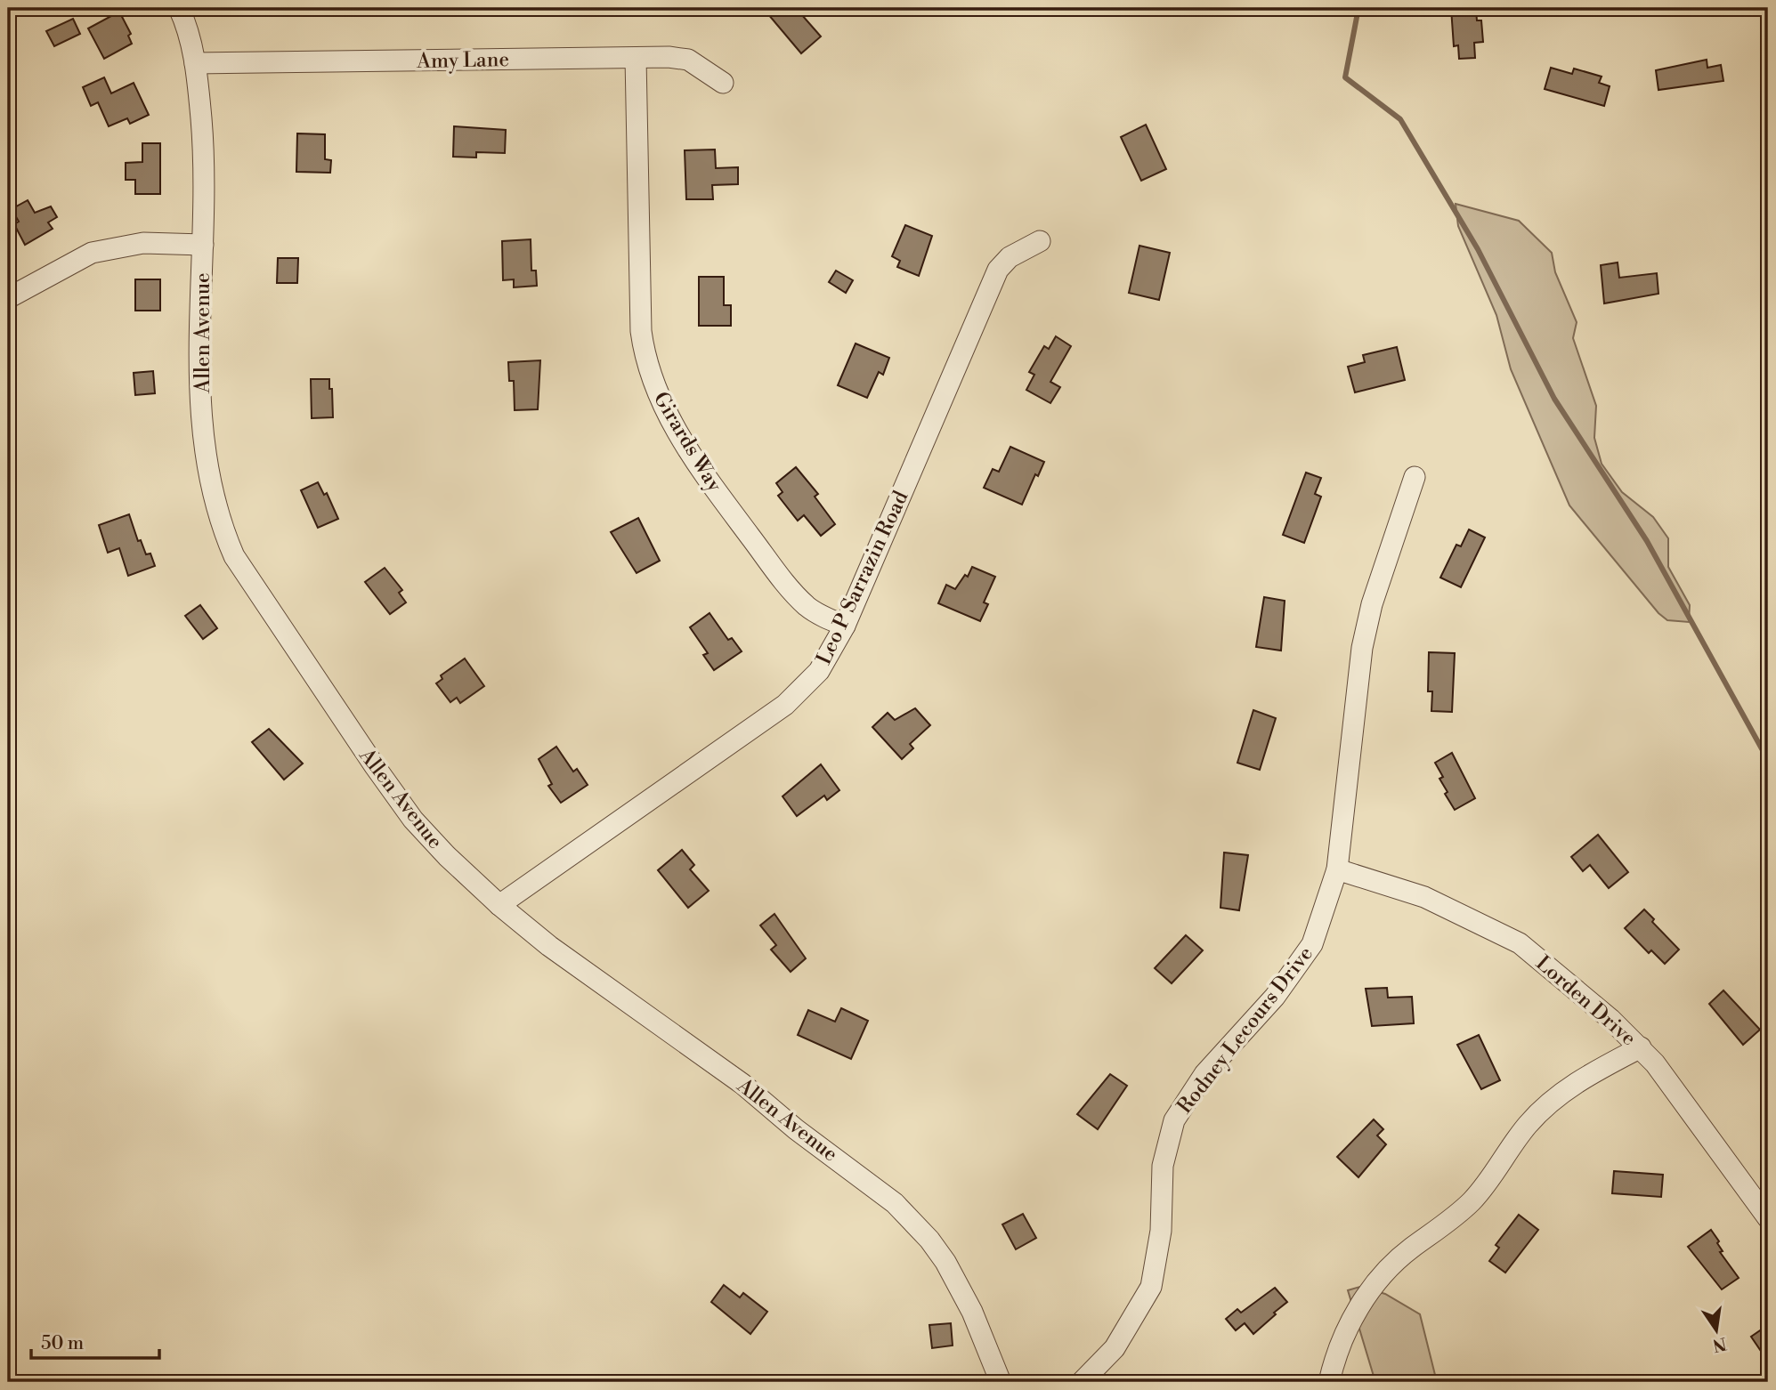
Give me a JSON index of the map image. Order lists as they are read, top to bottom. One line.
{"streets":{"street":["Amy Lane","Allen Avenue","Girards Way","Leo P Sarrazin Road","Lorden Drive","Rodney Lecours Drive"]},"crossings":[["Amy Lane","Allen Avenue"],["Amy Lane","Girards Way"],["Allen Avenue","Leo P Sarrazin Road"],["Girards Way","Leo P Sarrazin Road"],["Lorden Drive","Rodney Lecours Drive"]],"scale_bar":"50 m","north":"bottom"}
